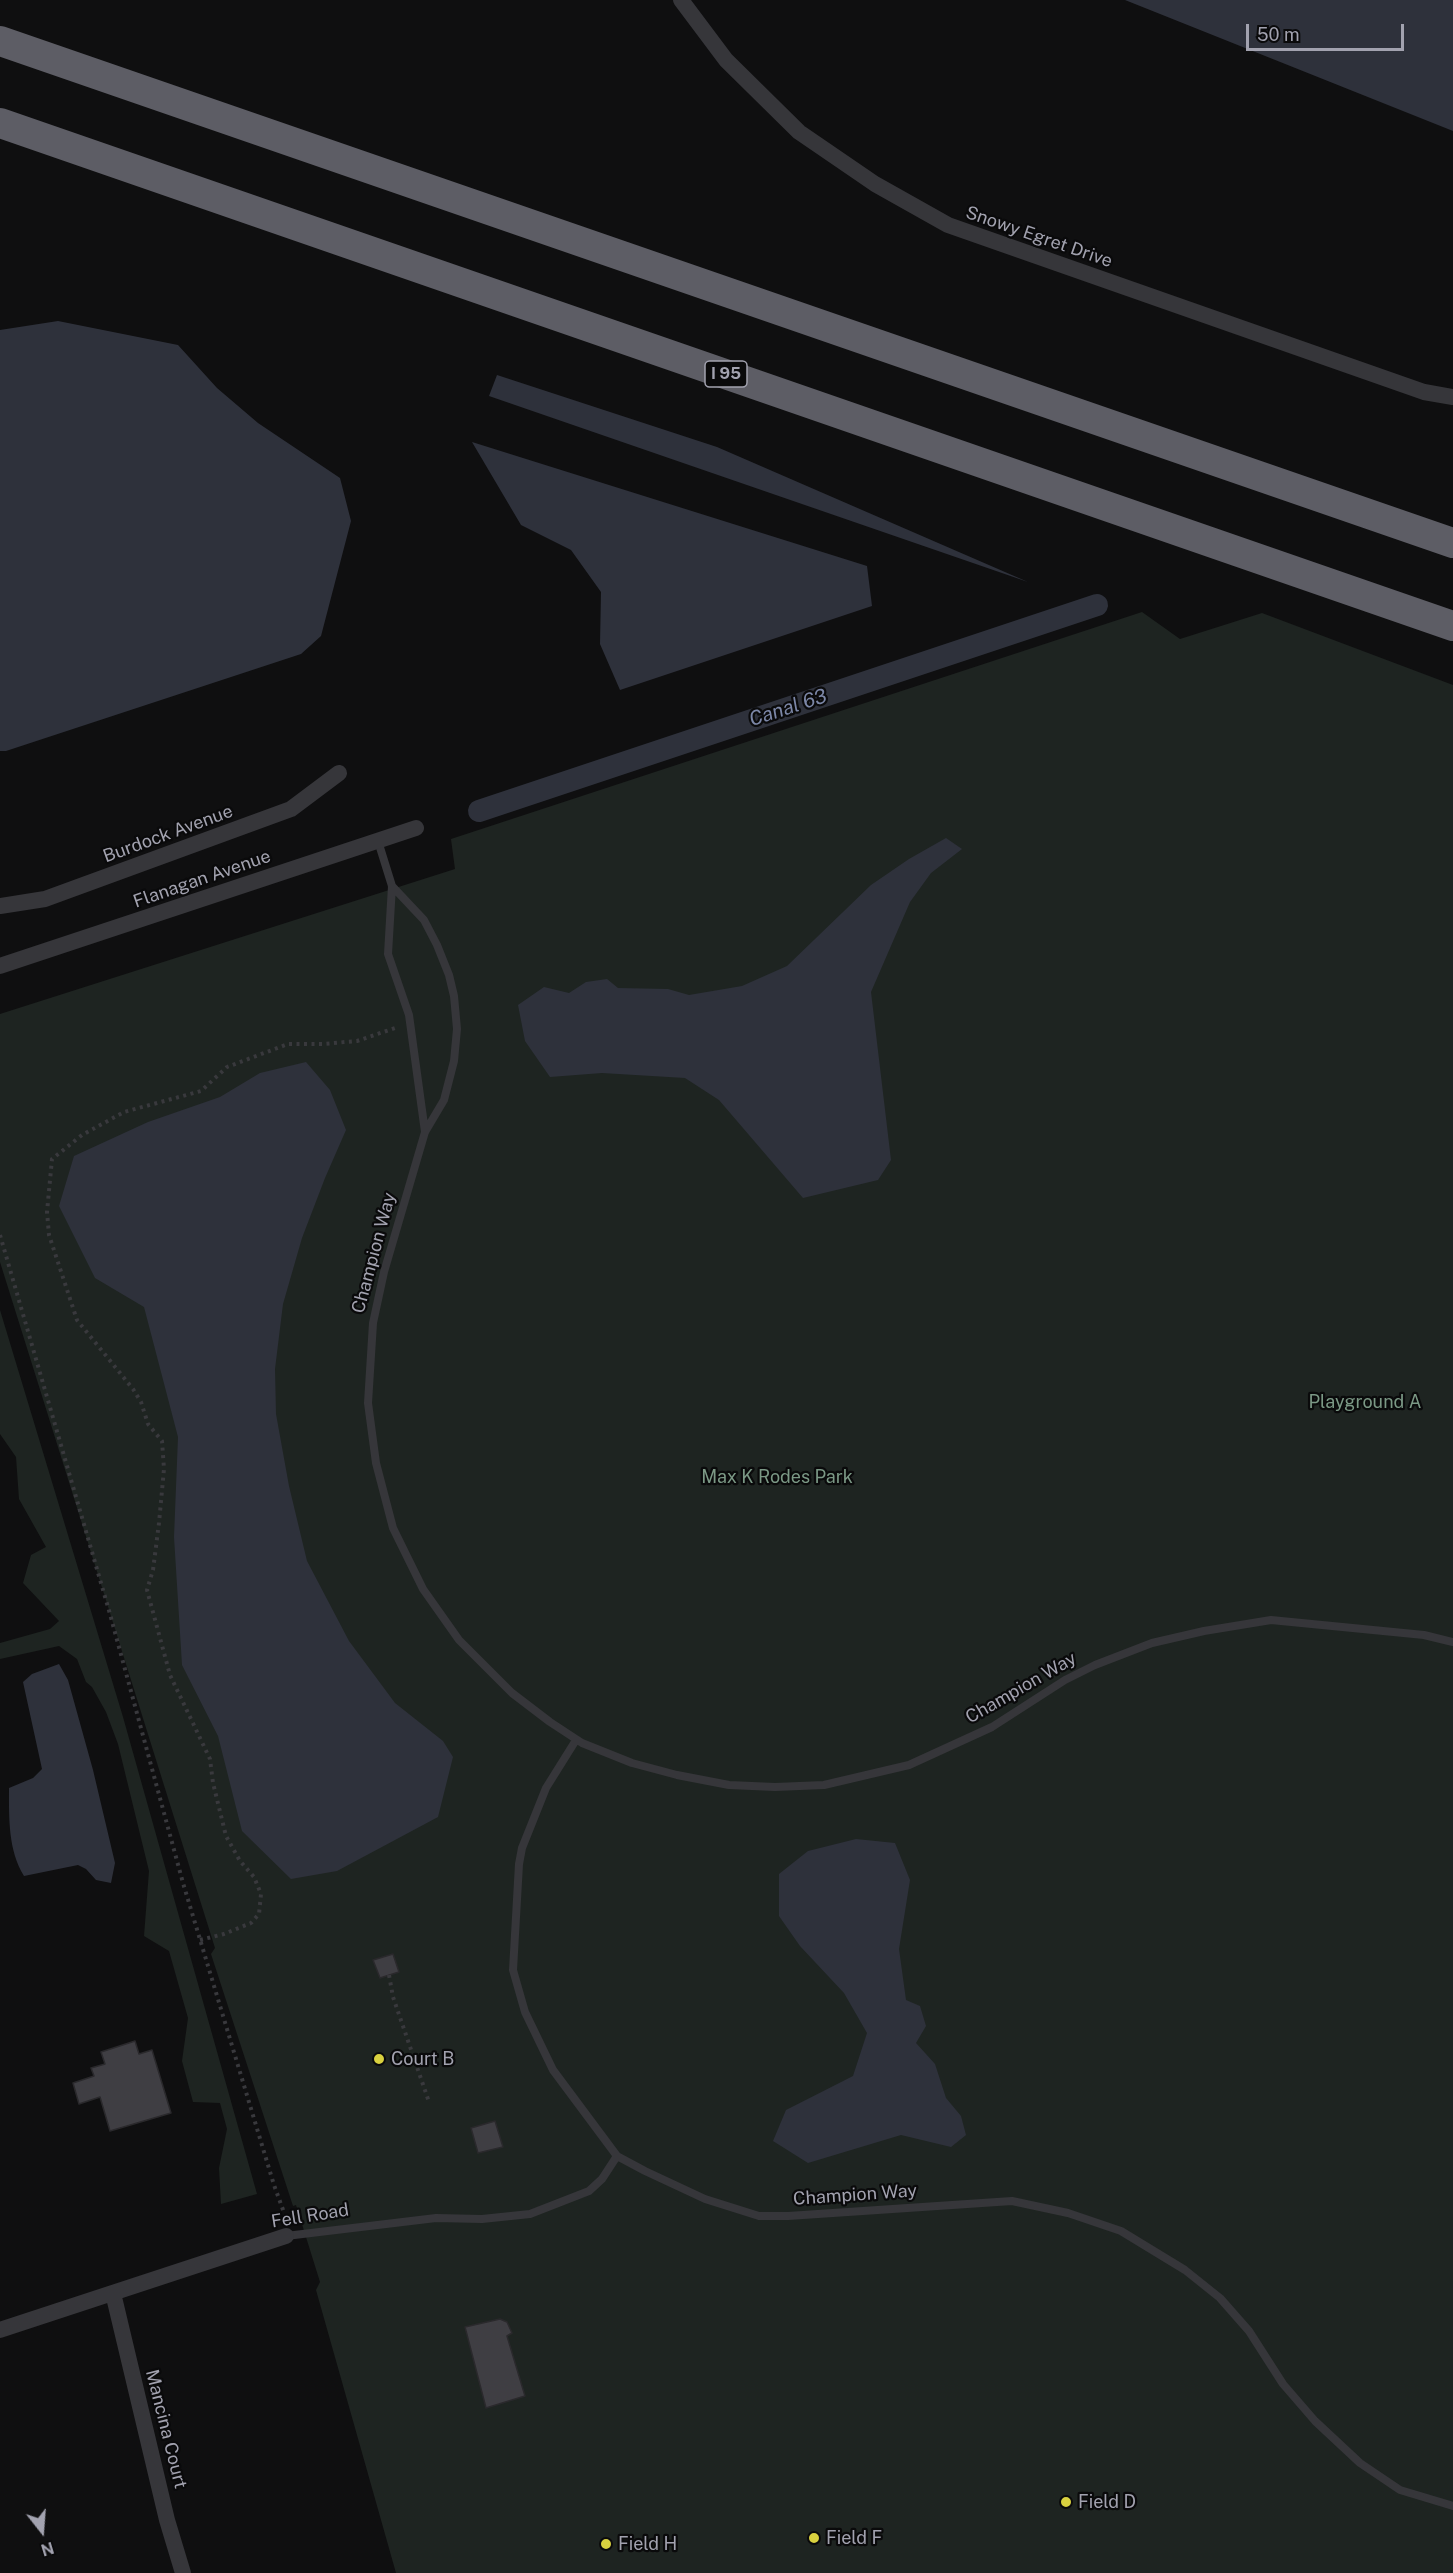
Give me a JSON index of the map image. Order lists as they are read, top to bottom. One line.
{"streets":{"highway":["I 95"],"street":["Snowy Egret Drive","Burdock Avenue","Flanagan Avenue","Fell Road","Mancina Court"],"lane":["Champion Way"]},"crossings":[["Flanagan Avenue","Champion Way"],["Champion Way","Fell Road"],["Fell Road","Mancina Court"]],"water":["Canal 63"],"parks":["Playground A","Max K Rodes Park"],"places":["Court B","Field D","Field F","Field H"],"scale_bar":"50 m","north":"bottom"}
